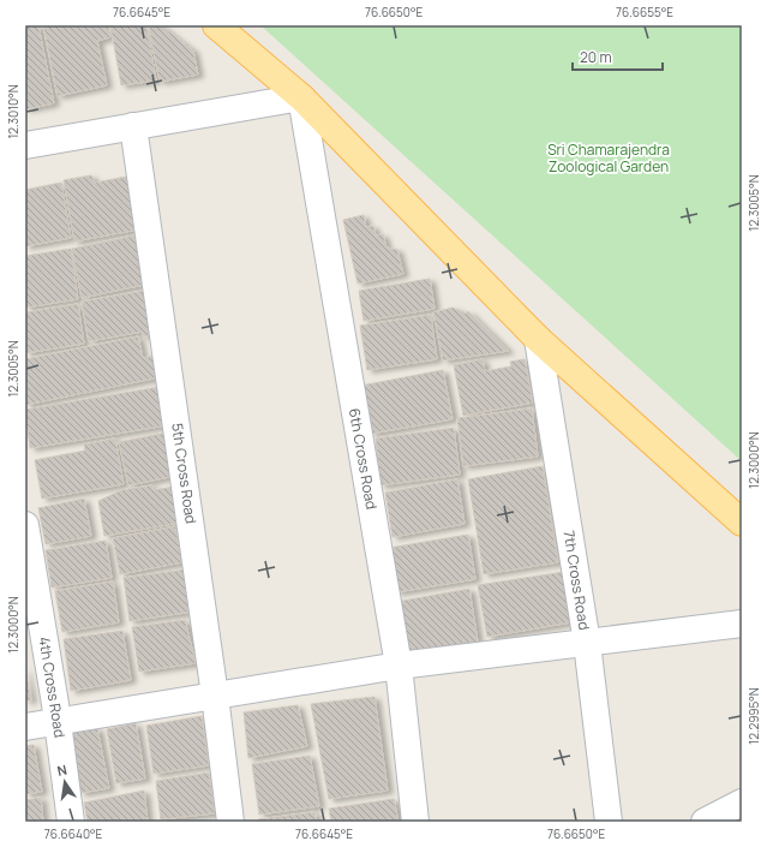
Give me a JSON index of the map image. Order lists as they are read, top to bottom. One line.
{"streets":{"street":["6th Cross Road","5th Cross Road","7th Cross Road","4th Cross Road"]},"parks":["Sri Chamarajendra Zoological Garden"],"scale_bar":"20 m","north":"top","coordinates":["76.6645°E","76.6650°E","76.6655°E","12.3010°N","12.3005°N","12.3000°N","12.2995°N","76.6640°E"]}
